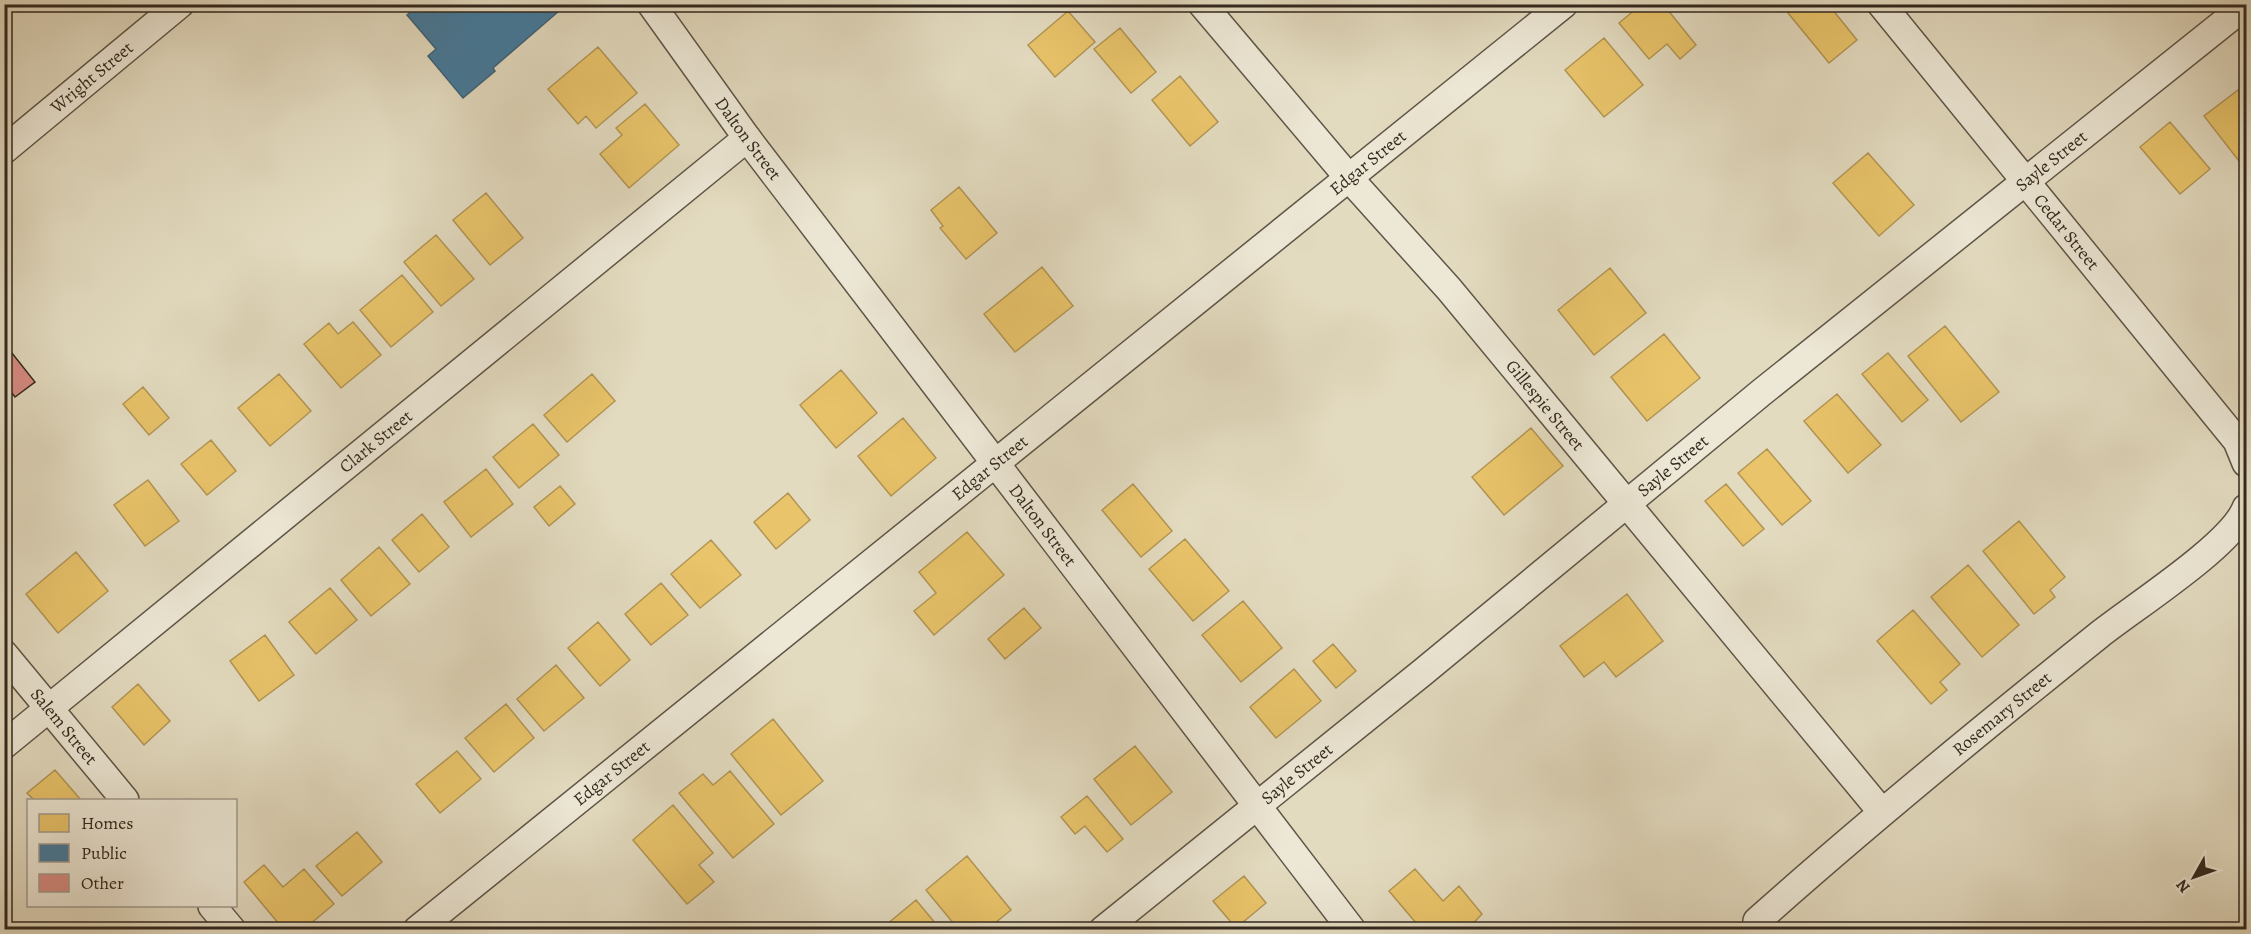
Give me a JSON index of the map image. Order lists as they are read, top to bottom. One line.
{"streets":{"street":["Wright Street","Dalton Street","Sayle Street","Edgar Street","Cedar Street","Gillespie Street","Clark Street","Rosemary Street","Salem Street"]},"crossings":[["Dalton Street","Sayle Street"],["Dalton Street","Edgar Street"],["Dalton Street","Clark Street"],["Sayle Street","Cedar Street"],["Sayle Street","Gillespie Street"],["Edgar Street","Gillespie Street"],["Gillespie Street","Rosemary Street"],["Clark Street","Salem Street"]],"legend":["Homes","Public","Other"],"north":"bottom left"}
